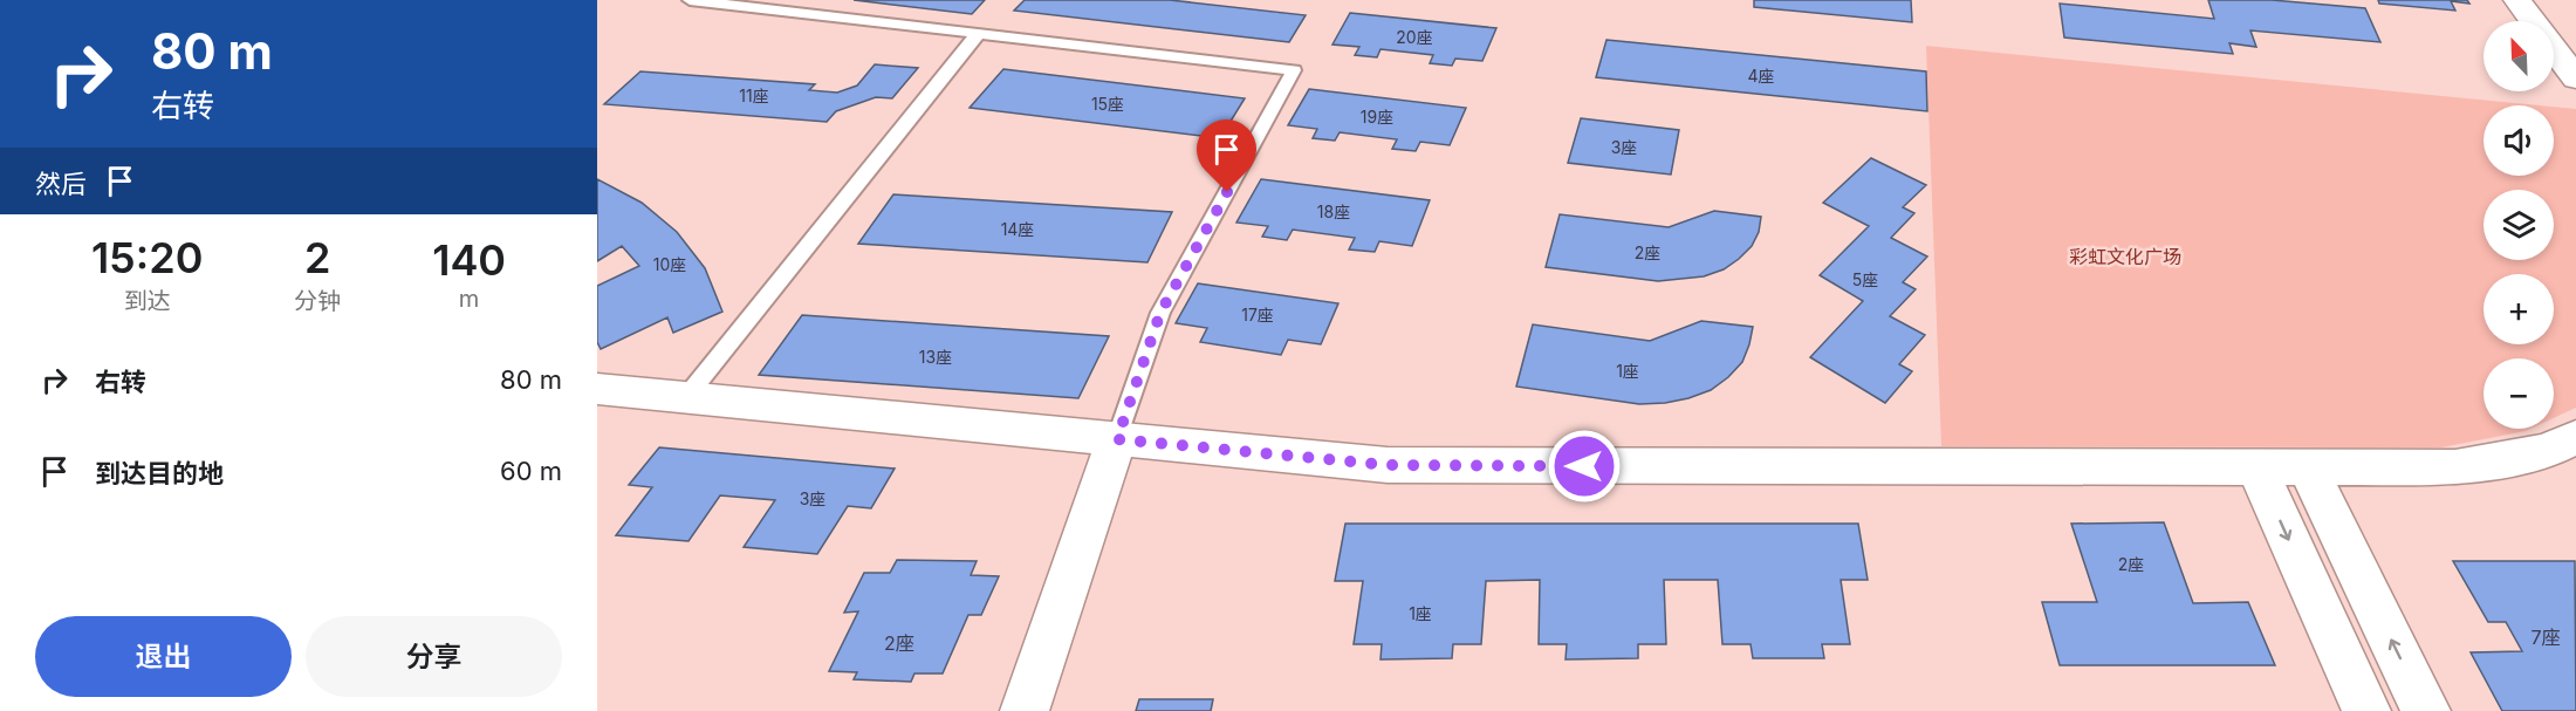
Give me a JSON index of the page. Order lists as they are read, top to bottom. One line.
{"parks":["彩虹文化广场"],"house_numbers":["20座","4座","11座","15座","19座","3座","18座","14座","2座","10座","5座","17座","13座","1座","3座","2座","1座","7座","2座"],"north":"top left","page":{"turn":["80 m","右转"],"map_buttons":["+","−"],"then":"然后","eta":["15:20","到达","2","分钟","140","m"],"list":[{"name":"右转","value":"80 m"},{"name":"到达目的地","value":"60 m"}],"buttons":["退出","分享"]}}
